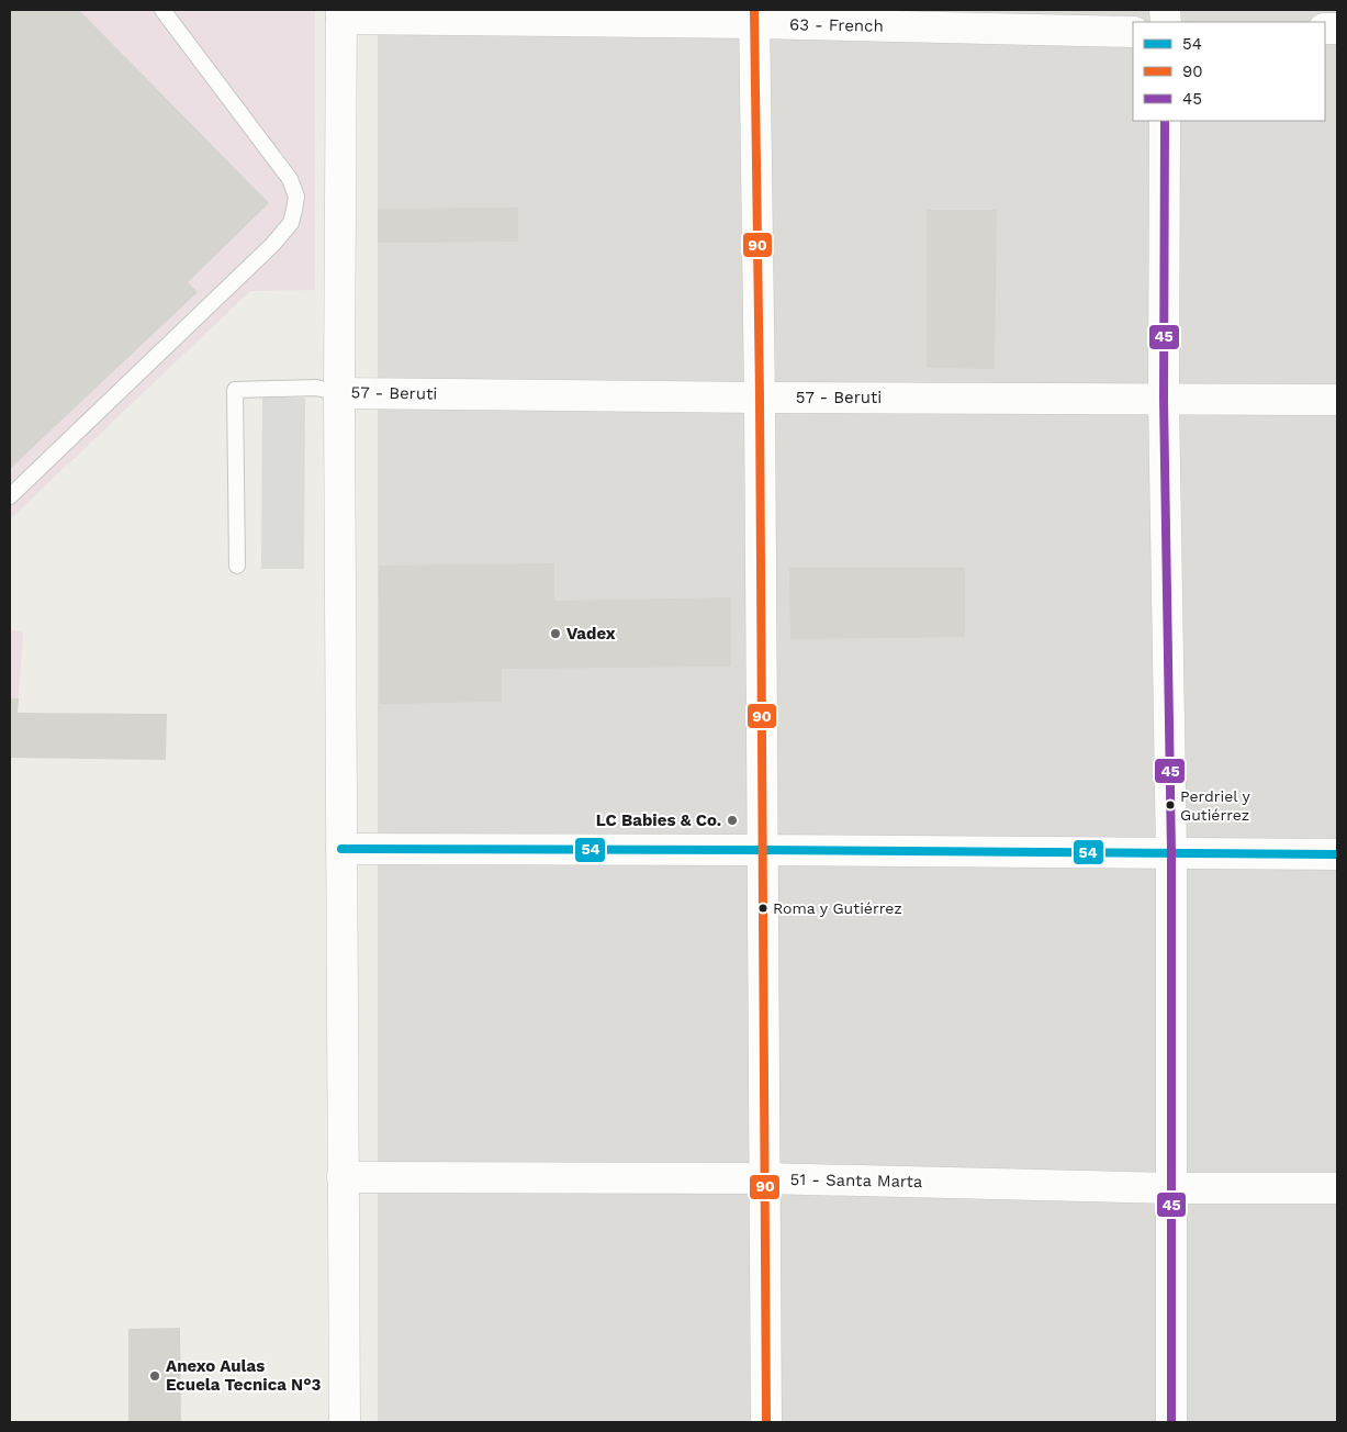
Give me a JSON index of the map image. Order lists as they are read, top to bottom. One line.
{"streets":{"street":["63 - French","57 - Beruti","51 - Santa Marta"]},"places":["Vadex","Perdriel y Gutiérrez","LC Babies & Co.","Roma y Gutiérrez","Anexo Aulas Ecuela Tecnica N°3"],"lines":["transit line 90","transit line 45","transit line 54"],"legend":["54","90","45"]}
